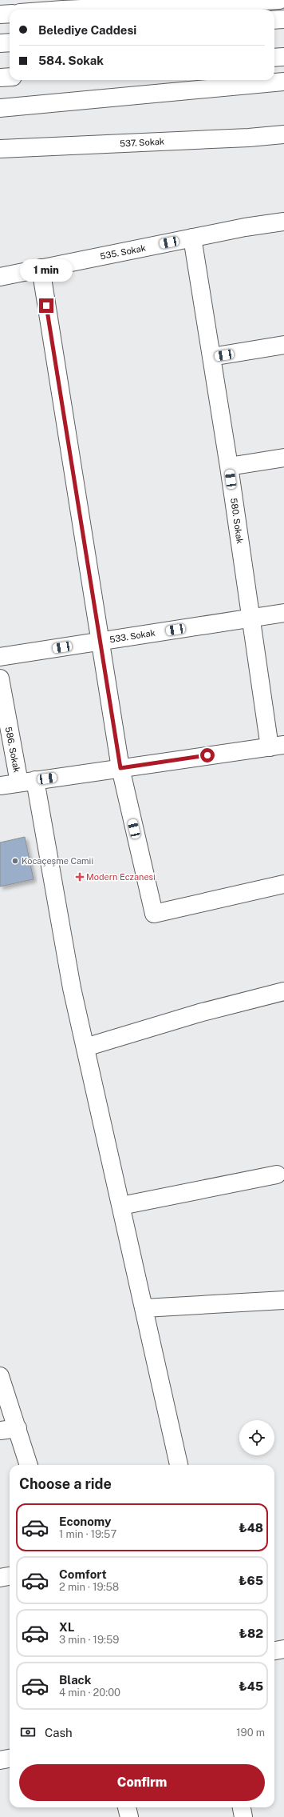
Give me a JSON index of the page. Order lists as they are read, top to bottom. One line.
{"streets":{"main road":["537. Sokak","535. Sokak","580. Sokak","533. Sokak","586. Sokak"]},"crossings":[["535. Sokak","580. Sokak"],["580. Sokak","533. Sokak"]],"places":{"other":["Kocaçeşme Camii"],"health":["Modern Eczanesi"]},"page":{"banner":["Belediye Caddesi","584. Sokak"],"bubble":"1 min","heading":"Choose a ride","list":[{"name":"Economy","note":"1 min · 19:57","value":"₺48"},{"name":"Comfort","note":"2 min · 19:58","value":"₺65"},{"name":"XL","note":"3 min · 19:59","value":"₺82"},{"name":"Black","note":"4 min · 20:00","value":"₺45"}],"pay":["Cash","190 m"],"buttons":"Confirm"}}
